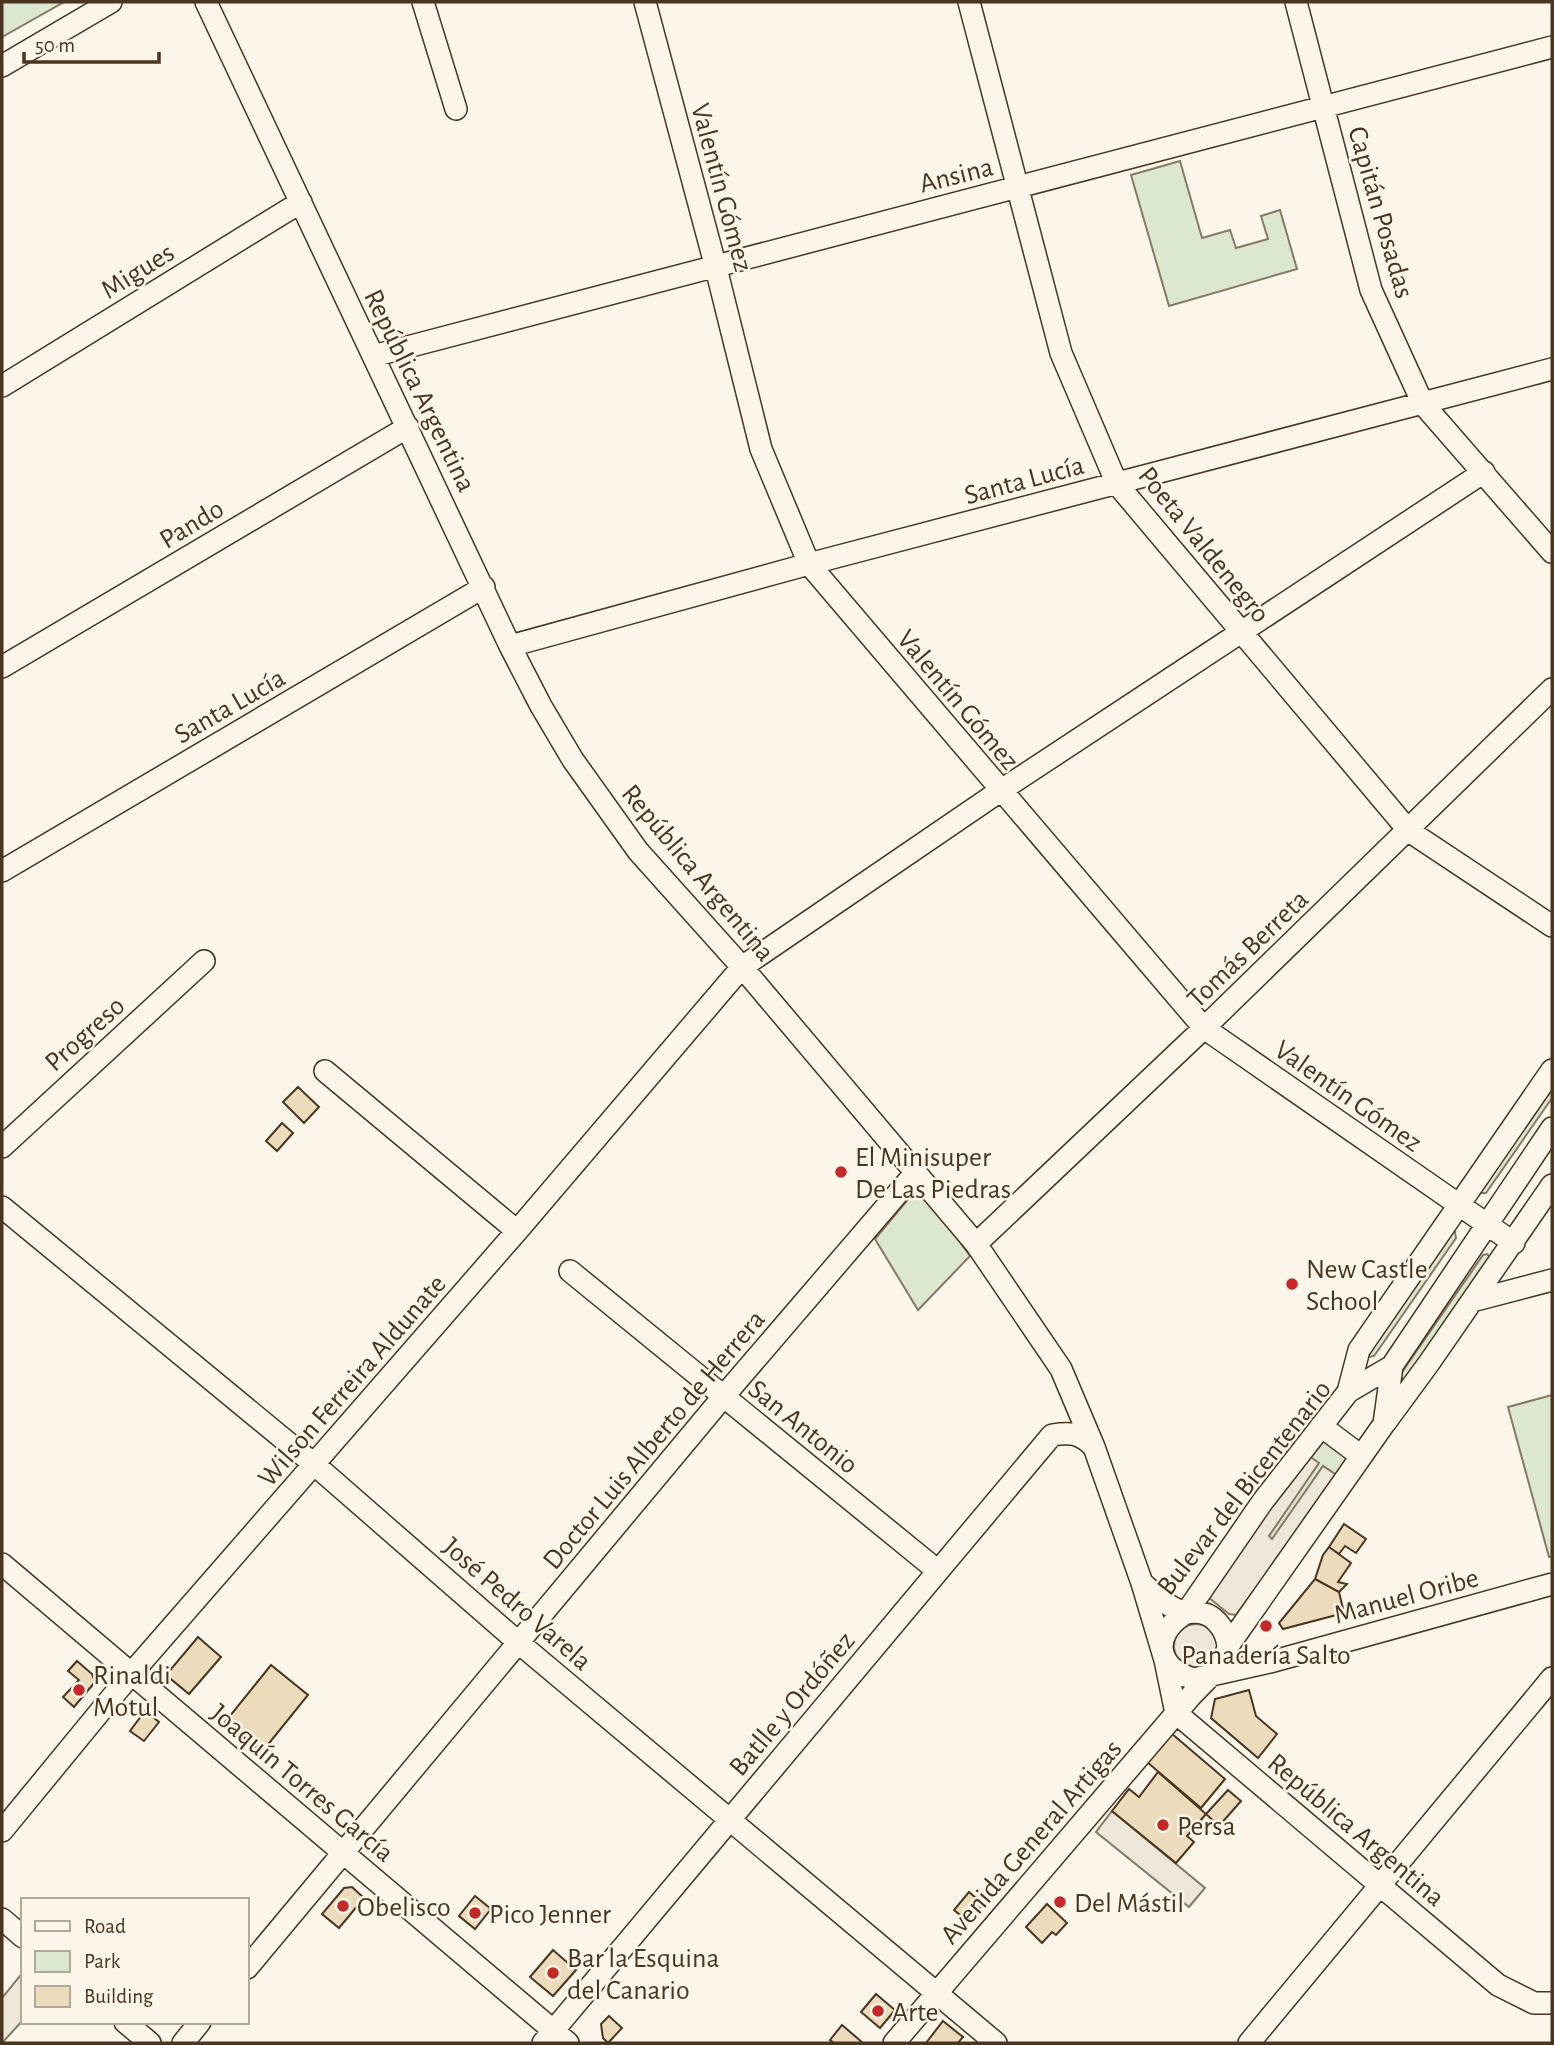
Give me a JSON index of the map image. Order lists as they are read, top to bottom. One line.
{"streets":{"street":["Ansina","Valentín Gómez","Capitán Posadas","Migues","República Argentina","Santa Lucía","Pando","Poeta Valdenegro","Tomás Berreta","Progreso","Wilson Ferreira Aldunate","San Antonio","Doctor Luis Alberto de Herrera","Bulevar del Bicentenario","Manuel Oribe","José Pedro Varela","Batlle y Ordóñez","Joaquín Torres García","Avenida General Artigas"]},"crossings":[["Ansina","Valentín Gómez"],["Ansina","Capitán Posadas"],["Ansina","República Argentina"],["Ansina","Poeta Valdenegro"],["Valentín Gómez","Santa Lucía"],["Valentín Gómez","Tomás Berreta"],["Valentín Gómez","Wilson Ferreira Aldunate"],["Valentín Gómez","Bulevar del Bicentenario"],["Capitán Posadas","Santa Lucía"],["Capitán Posadas","Wilson Ferreira Aldunate"],["Migues","República Argentina"],["República Argentina","Santa Lucía"],["República Argentina","Pando"],["República Argentina","Tomás Berreta"],["República Argentina","Wilson Ferreira Aldunate"],["República Argentina","Doctor Luis Alberto de Herrera"],["República Argentina","Bulevar del Bicentenario"],["República Argentina","Batlle y Ordóñez"],["República Argentina","Avenida General Artigas"],["Santa Lucía","Poeta Valdenegro"],["Poeta Valdenegro","Tomás Berreta"],["Poeta Valdenegro","Wilson Ferreira Aldunate"],["Wilson Ferreira Aldunate","José Pedro Varela"],["Wilson Ferreira Aldunate","Joaquín Torres García"],["San Antonio","Doctor Luis Alberto de Herrera"],["San Antonio","Batlle y Ordóñez"],["Doctor Luis Alberto de Herrera","José Pedro Varela"],["Doctor Luis Alberto de Herrera","Joaquín Torres García"],["Bulevar del Bicentenario","Avenida General Artigas"],["José Pedro Varela","Batlle y Ordóñez"],["José Pedro Varela","Avenida General Artigas"],["Batlle y Ordóñez","Joaquín Torres García"]],"places":["El Minisuper De Las Piedras","New Castle School","Panadería Salto","Rinaldi Motul","Persa","Del Mástil","Obelisco","Pico Jenner","Bar la Esquina del Canario","Arte"],"legend":["Road","Park","Building"],"scale_bar":"50 m"}
